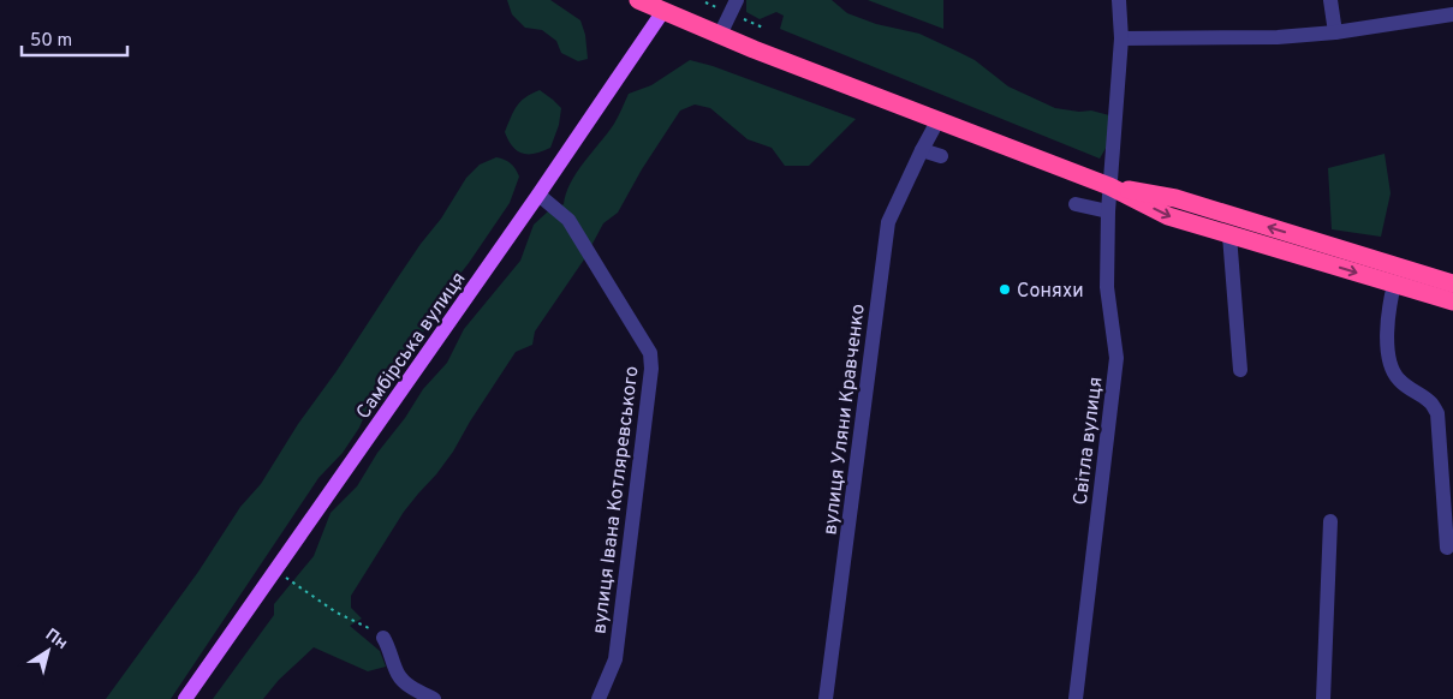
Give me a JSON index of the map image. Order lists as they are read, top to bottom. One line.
{"streets":{"main road":["Самбірська вулиця"],"street":["вулиця Уляни Кравченко","Світла вулиця","вулиця Івана Котляревського"]},"crossings":[["Самбірська вулиця","вулиця Івана Котляревського"]],"places":["Соняхи"],"scale_bar":"50 m","north":"top right"}
